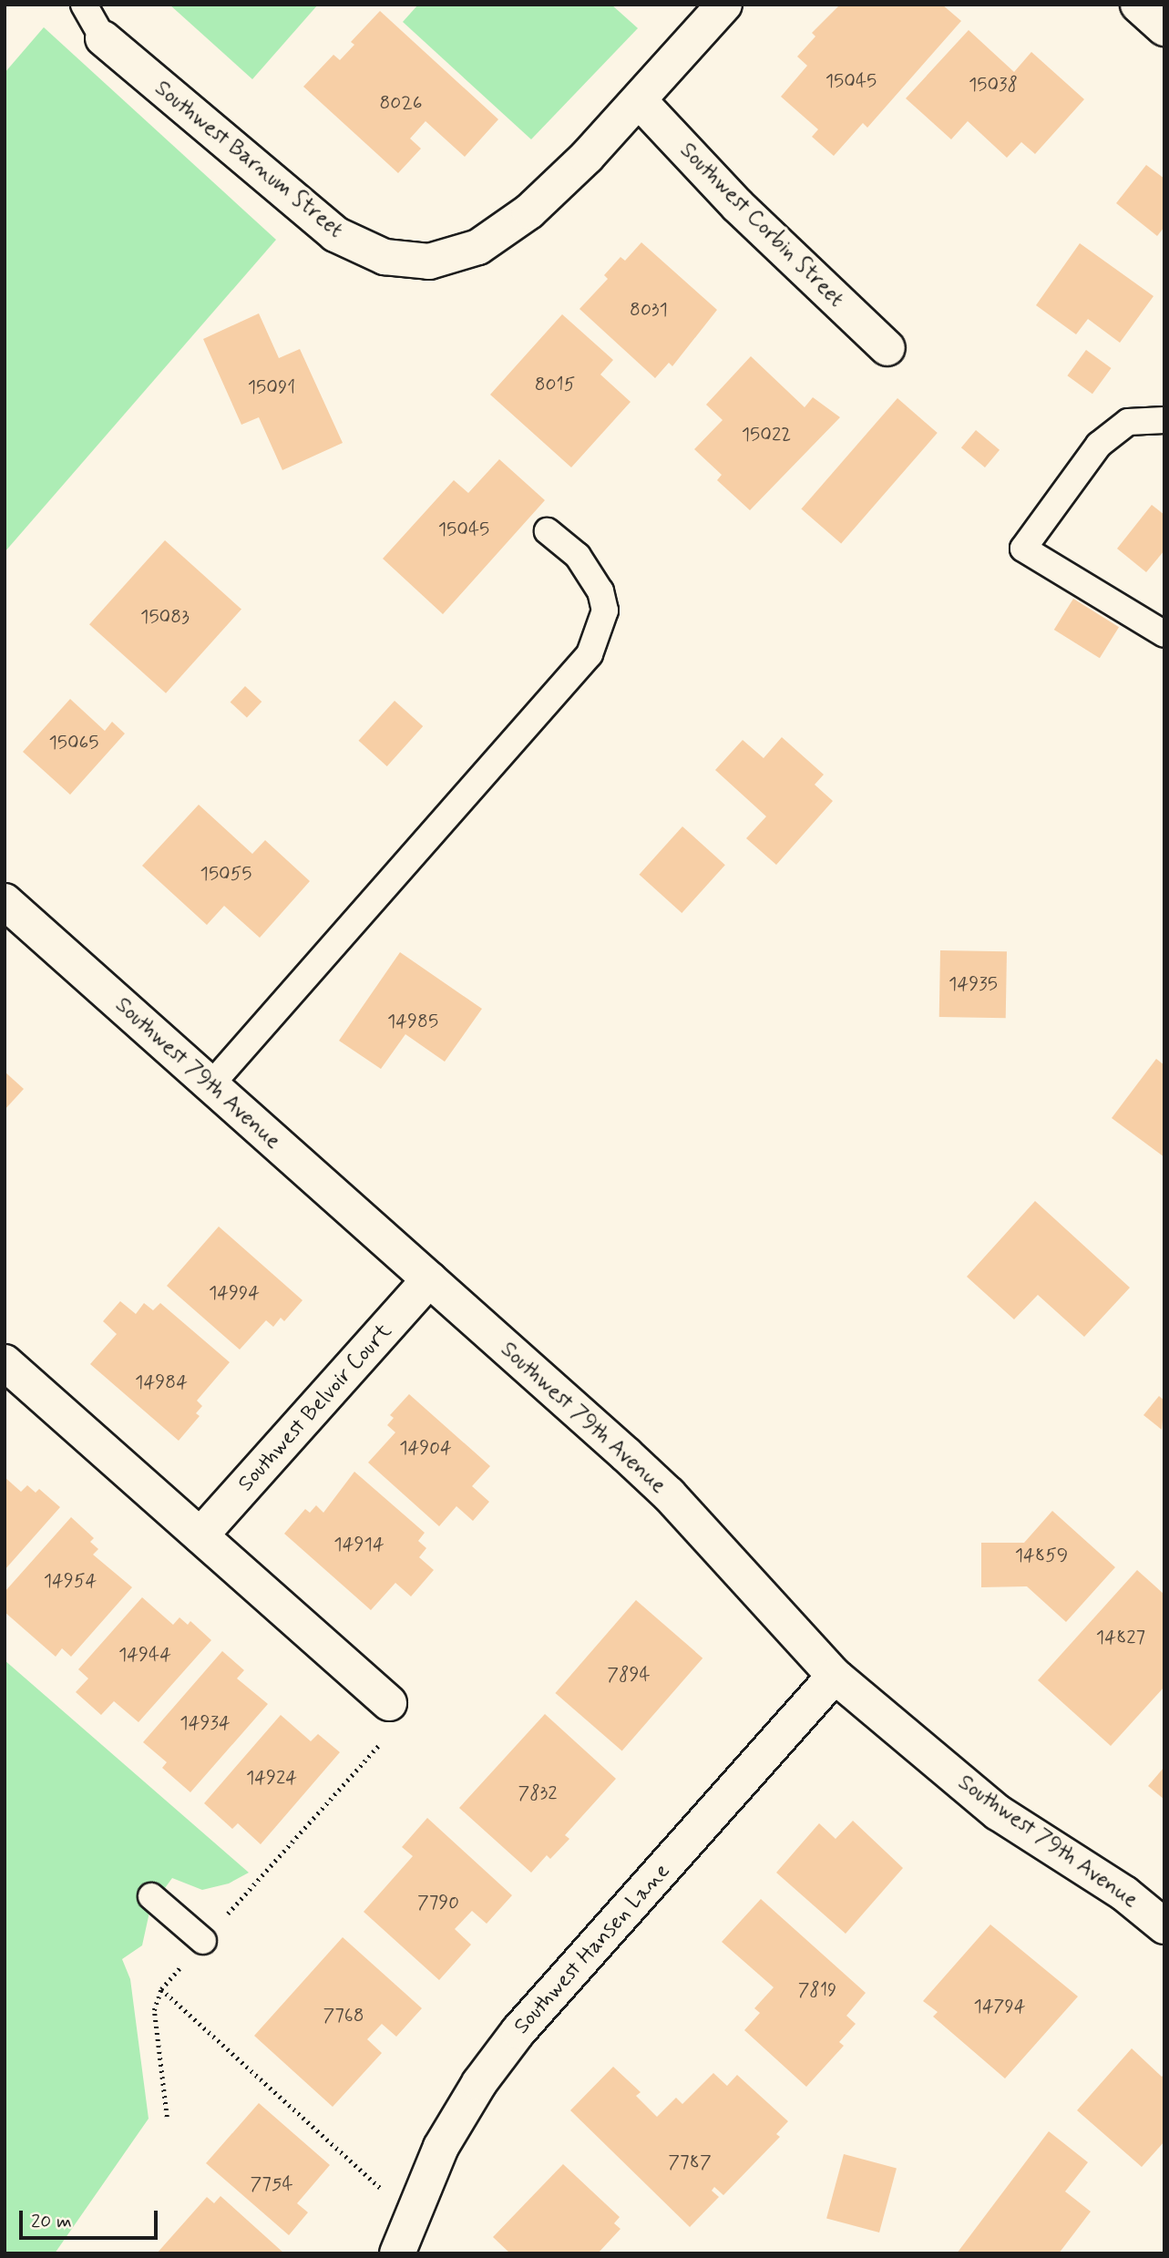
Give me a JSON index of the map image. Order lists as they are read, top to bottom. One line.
{"streets":{"street":["Southwest Barnum Street","Southwest Corbin Street","Southwest 79th Avenue","Southwest Belvoir Court","Southwest Hansen Lane"]},"crossings":[["Southwest Barnum Street","Southwest Corbin Street"],["Southwest 79th Avenue","Southwest Belvoir Court"],["Southwest 79th Avenue","Southwest Hansen Lane"]],"house_numbers":["15045","15038","8026","8031","8015","15091","15022","15045","15083","15065","15055","14935","14985","14994","14984","14904","14914","14859","14954","14827","14944","7894","14934","14924","7832","7790","7819","14794","7768","7787","7754"],"scale_bar":"20 m"}
